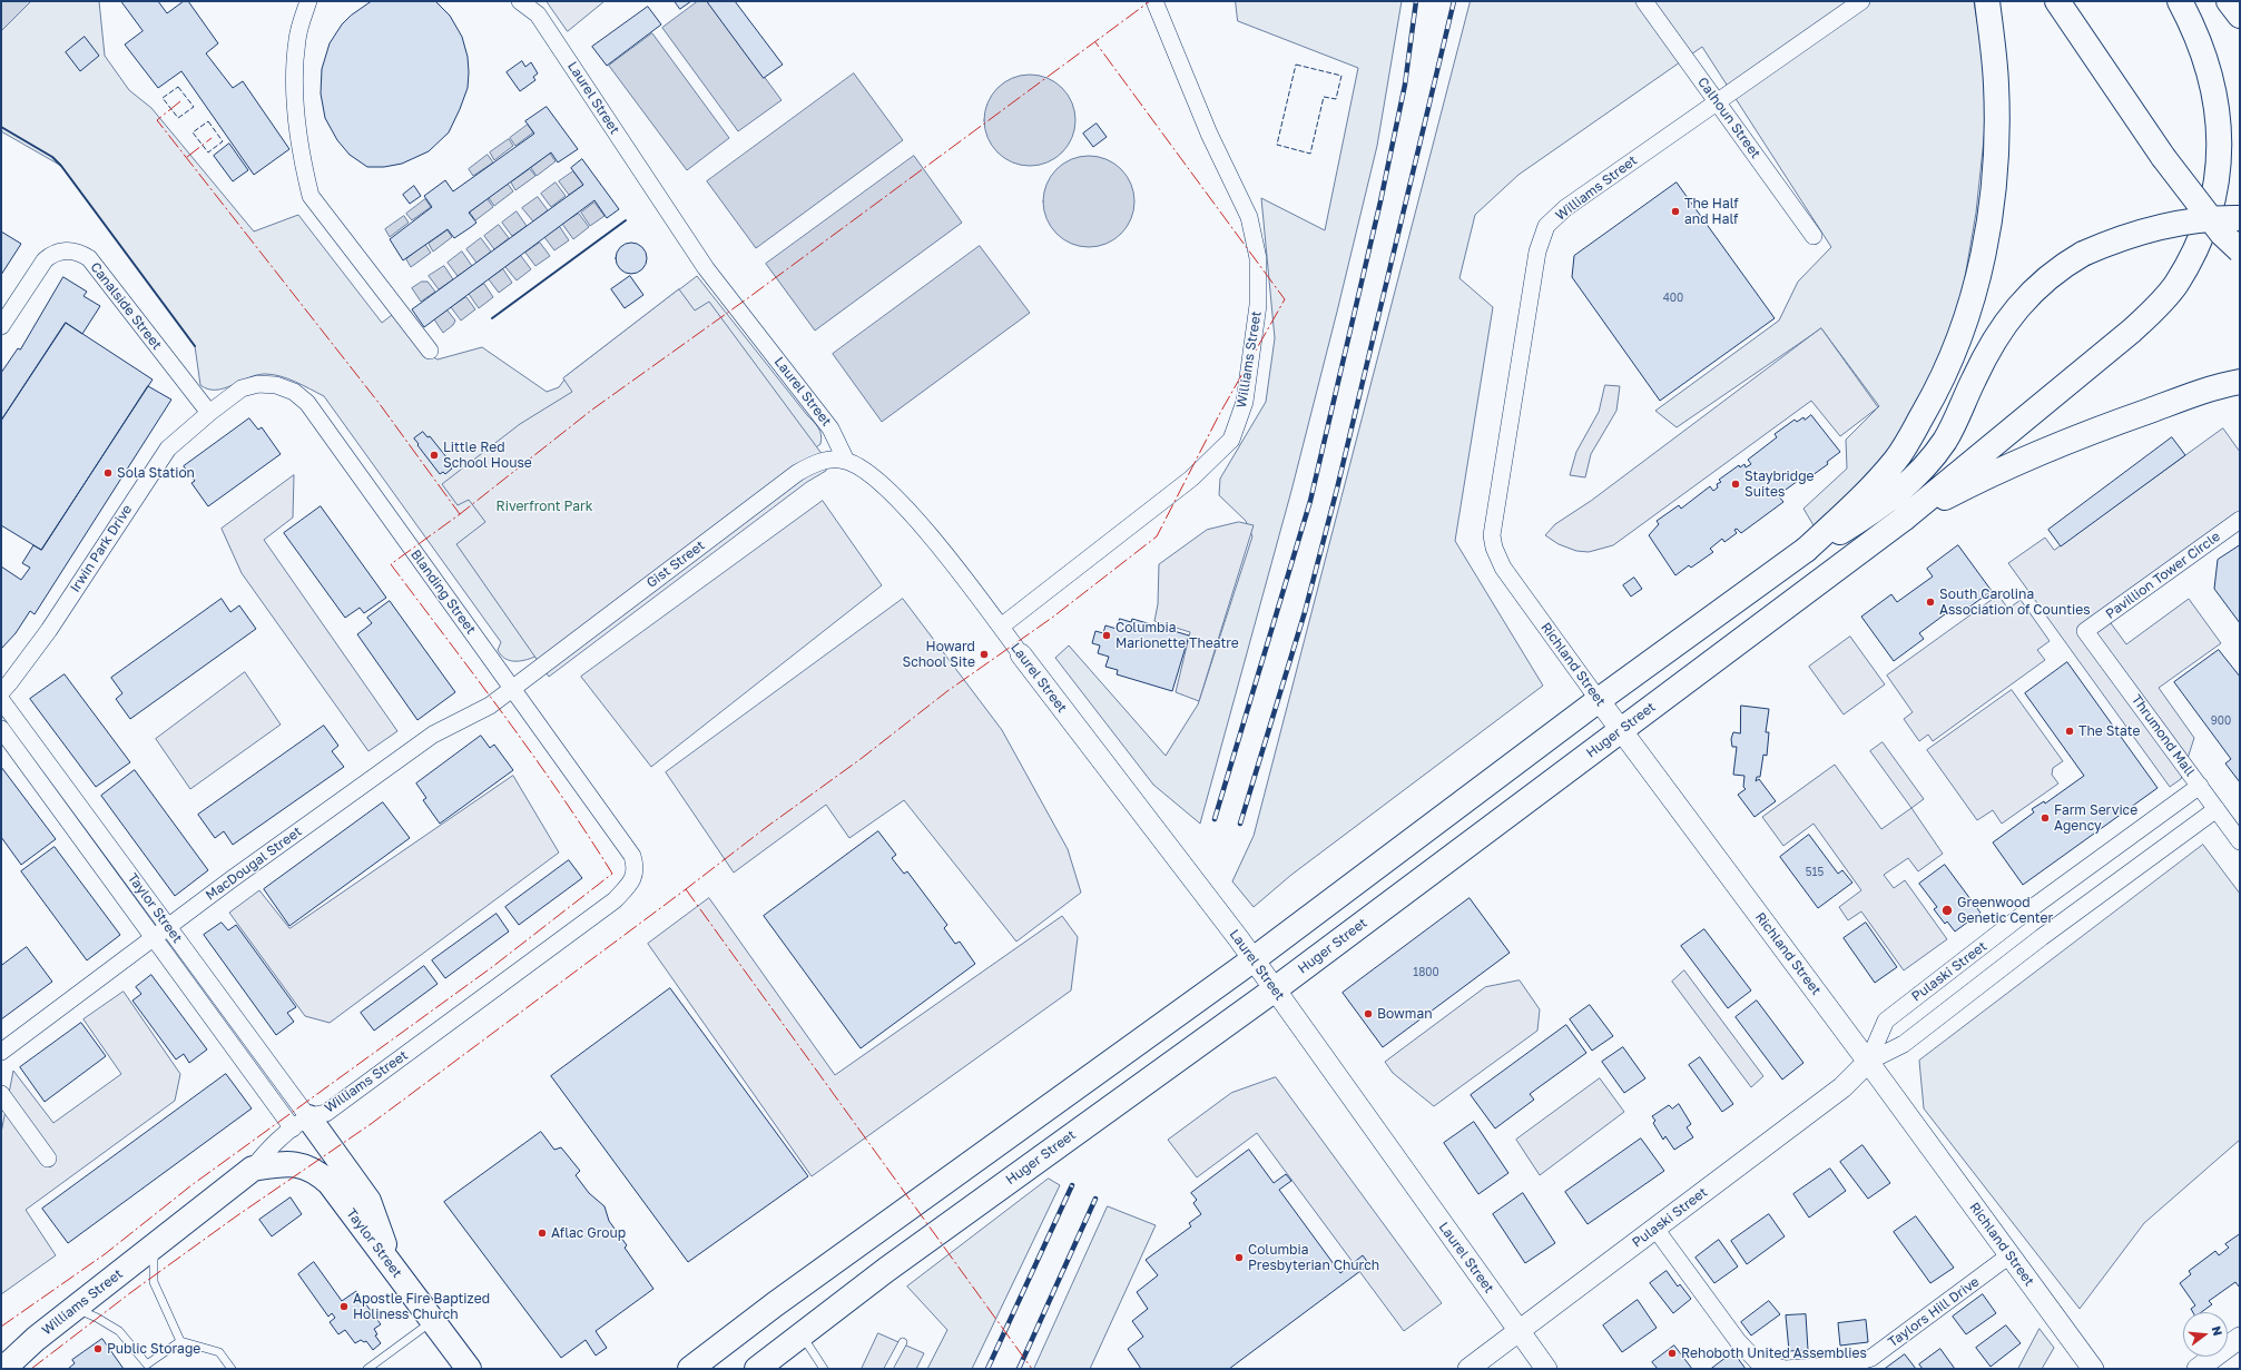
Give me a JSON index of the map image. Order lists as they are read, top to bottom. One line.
{"streets":{"highway":["Williams Street","Huger Street","Taylor Street"],"street":["Laurel Street","Calhoun Street","Canalside Street","Irwin Park Drive","Gist Street","Pavillion Tower Circle","Blanding Street","Richland Street","Thrumond Mall","MacDougal Street","Pulaski Street","Taylors Hill Drive"]},"crossings":[["Laurel Street","Williams Street"],["Laurel Street","Gist Street"],["Laurel Street","Huger Street"],["Laurel Street","Pulaski Street"],["Calhoun Street","Williams Street"],["Williams Street","Blanding Street"],["Williams Street","Richland Street"],["Williams Street","Taylor Street"],["Canalside Street","Irwin Park Drive"],["Canalside Street","Blanding Street"],["Irwin Park Drive","Blanding Street"],["Gist Street","Blanding Street"],["Gist Street","MacDougal Street"],["Pavillion Tower Circle","Thrumond Mall"],["Blanding Street","MacDougal Street"],["Richland Street","Huger Street"],["Richland Street","Pulaski Street"],["Richland Street","Taylors Hill Drive"],["Thrumond Mall","Pulaski Street"],["MacDougal Street","Taylor Street"],["Pulaski Street","Taylors Hill Drive"]],"parks":["Riverfront Park"],"places":["The Half and Half","Little Red School House","Sola Station","Staybridge Suites","South Carolina Association of Counties","Columbia Marionette Theatre","Howard School Site","The State","Farm Service Agency","Greenwood Genetic Center","Bowman","Aflac Group","Columbia Presbyterian Church","Apostle Fire Baptized Holiness Church","Public Storage","Rehoboth United Assemblies"],"house_numbers":["400","900","515","1800"],"north":"right"}
